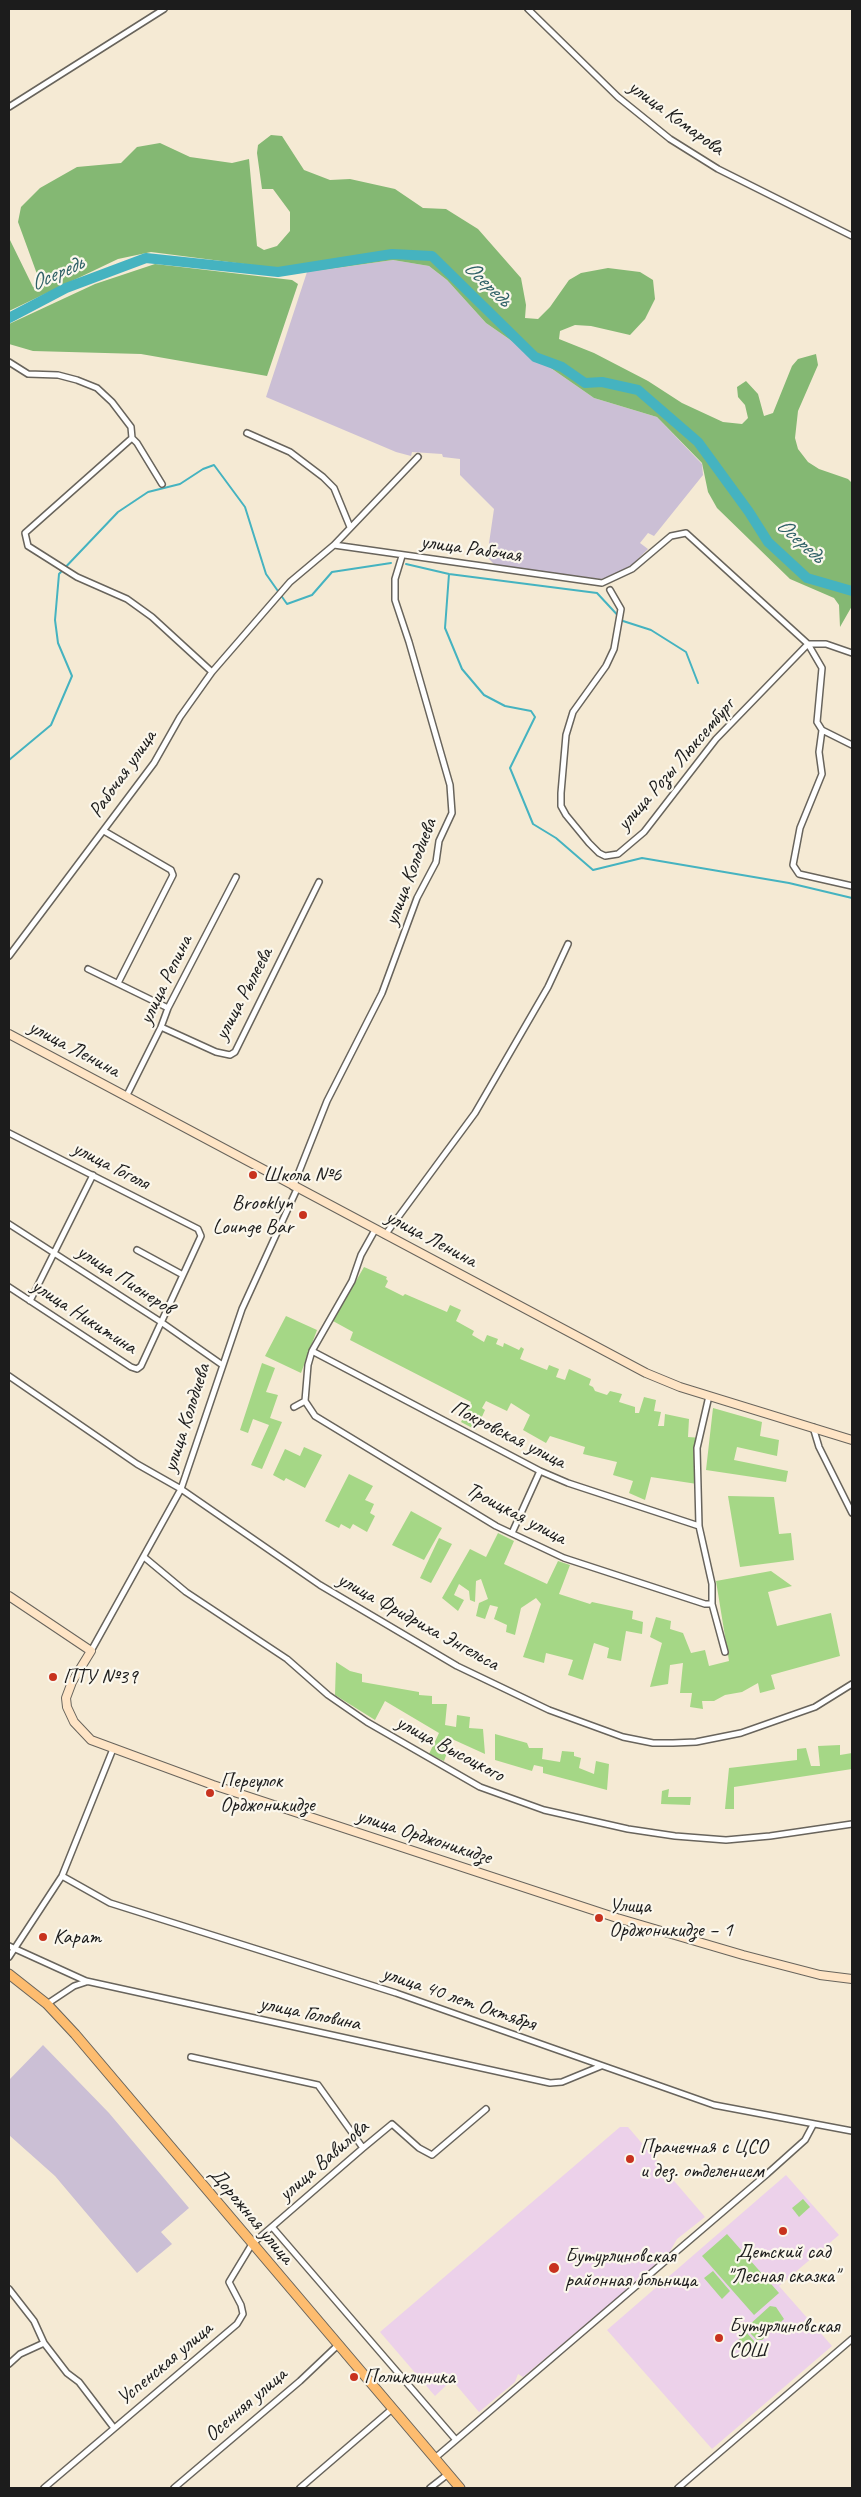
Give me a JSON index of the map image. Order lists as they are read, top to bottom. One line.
{"streets":{"main road":["улица Ленина","улица Орджоникидзе","Дорожная улица"],"street":["улица Комарова","улица Рабочая","улица Розы Люксембург","Рабочая улица","улица Колодиева","улица Репина","улица Рылеева","улица Гоголя","улица Пионеров","улица Никитина","Покровская улица","Троицкая улица","улица Фридриха Энгельса","улица Высоцкого","улица 40 лет Октября","улица Головина","улица Вавилова","Успенская улица","Осенняя улица"]},"crossings":[["улица Рабочая","улица Розы Люксембург"],["улица Рабочая","Рабочая улица"],["улица Рабочая","улица Колодиева"],["улица Колодиева","улица Ленина"],["улица Колодиева","улица Пионеров"],["улица Колодиева","улица Фридриха Энгельса"],["улица Колодиева","улица Высоцкого"],["улица Колодиева","улица Орджоникидзе"],["улица Репина","улица Рылеева"],["улица Репина","улица Ленина"],["улица Гоголя","улица Никитина"],["улица Пионеров","улица Никитина"],["улица 40 лет Октября","улица Головина"],["улица Вавилова","Дорожная улица"],["улица Вавилова","Успенская улица"],["Дорожная улица","Успенская улица"],["Дорожная улица","Осенняя улица"]],"water":["Осередь"],"places":["Школа №6","Brooklyn Lounge Bar","ПТУ №39","Переулок Орджоникидзе","Улица Орджоникидзе – 1","Карат","Прачечная с ЦСО и дез. отделением","Детский сад \"Лесная сказка\"","Бутурлиновская районная больница","Бутурлиновская СОШ","Поликлиника"]}
